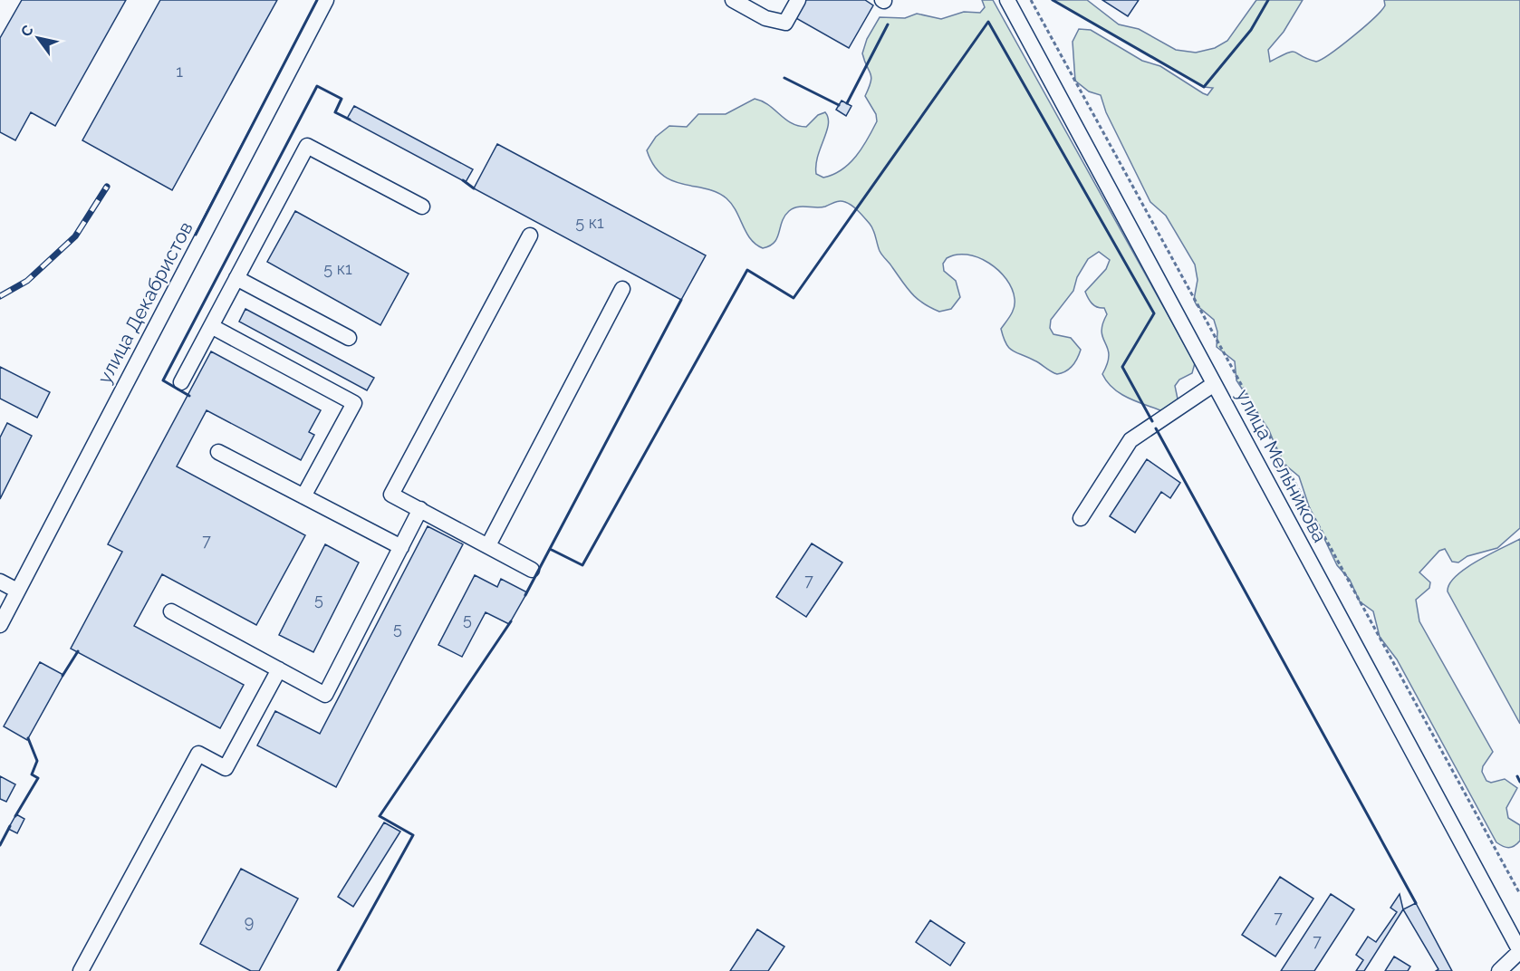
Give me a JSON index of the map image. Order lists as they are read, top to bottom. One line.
{"streets":{"street":["улица Декабристов","улица Мельникова"]},"house_numbers":["1","5 к1","5 к1","7","7","5","5","5","7","9","7"],"north":"top left"}
